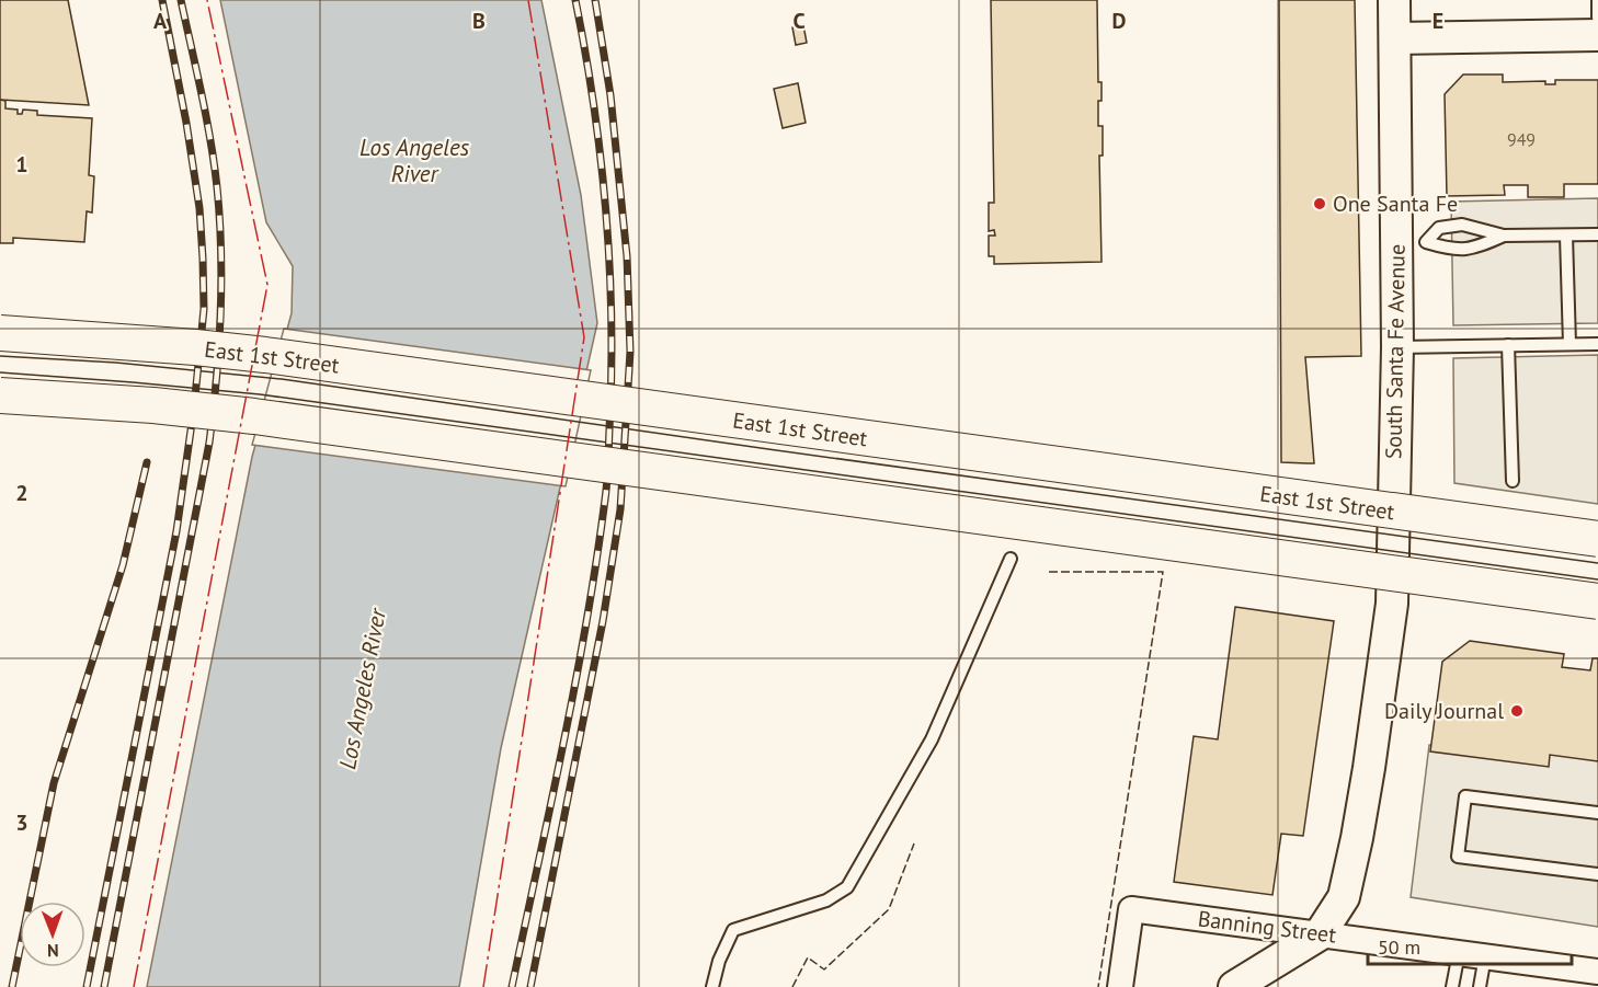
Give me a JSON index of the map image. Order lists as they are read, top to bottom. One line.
{"streets":{"main road":["East 1st Street"],"street":["South Santa Fe Avenue","Banning Street"]},"crossings":[["South Santa Fe Avenue","Banning Street"]],"water":["Los Angeles River"],"places":["One Santa Fe","Daily Journal"],"house_numbers":["949"],"scale_bar":"50 m","north":"bottom","grid":{"columns":["A","B","C","D","E"],"rows":["1","2","3"]}}
